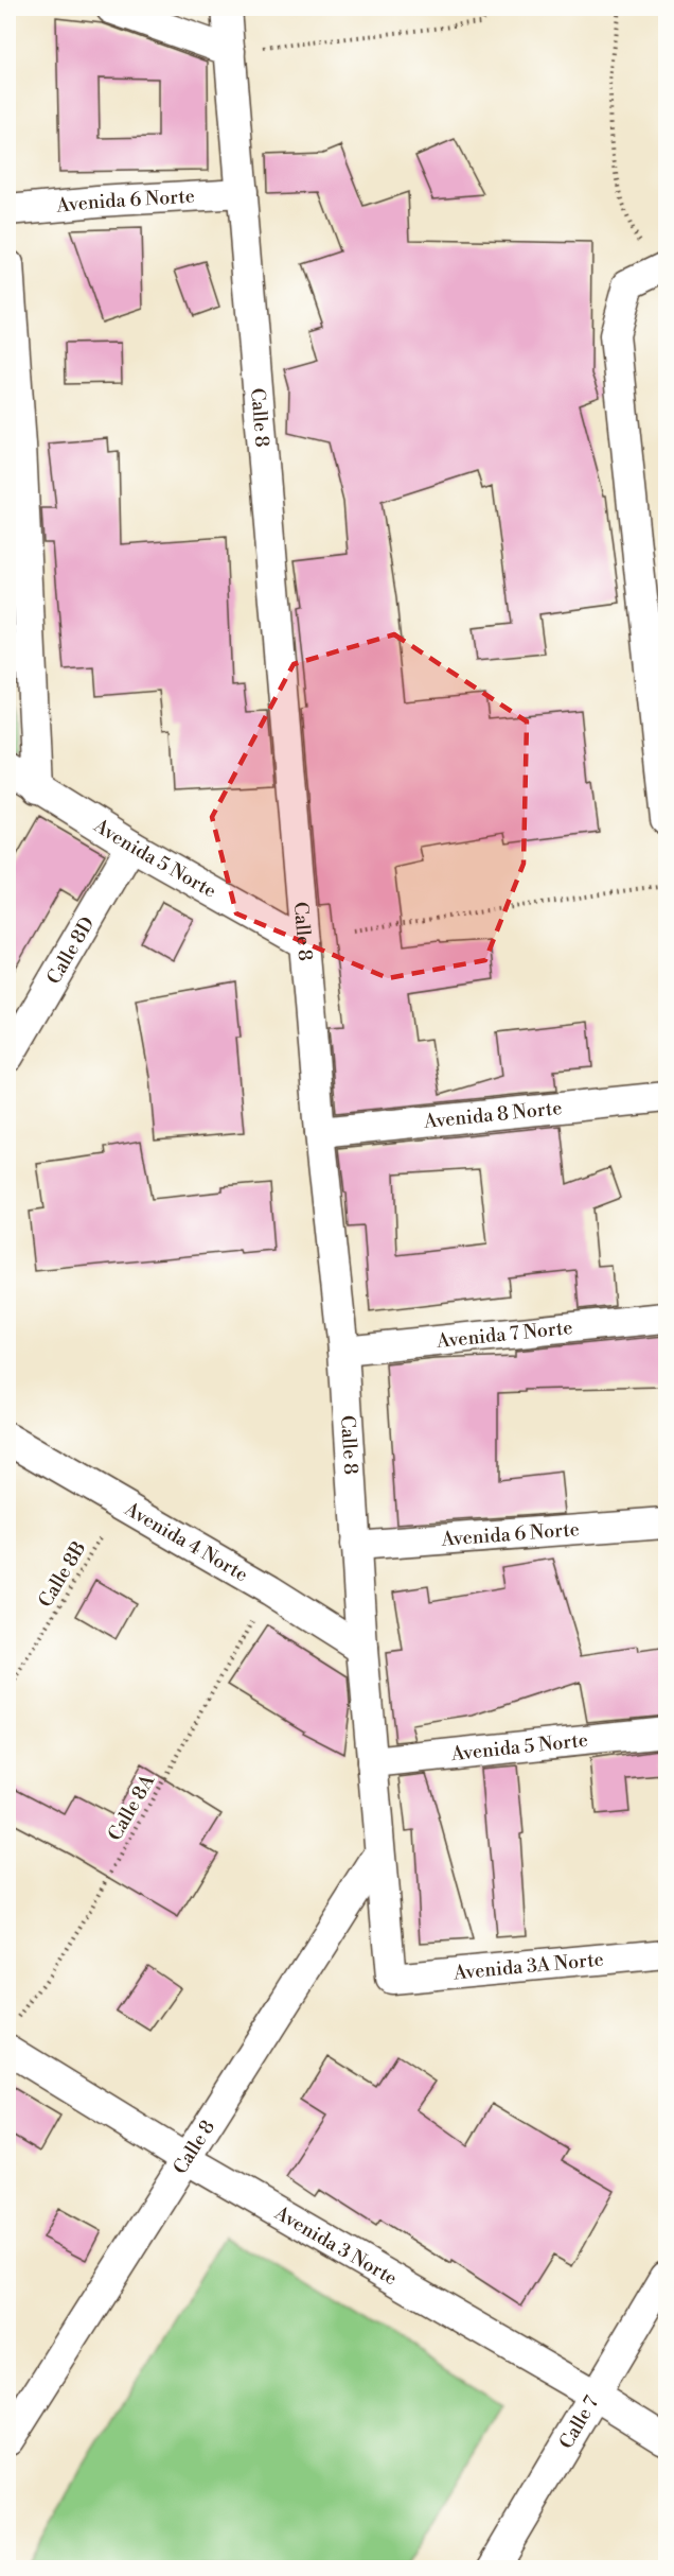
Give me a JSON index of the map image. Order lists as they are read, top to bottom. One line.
{"streets":{"street":["Avenida 6 Norte","Calle 8","Avenida 5 Norte","Calle 8D","Avenida 8 Norte","Avenida 7 Norte","Avenida 4 Norte","Avenida 3A Norte","Avenida 3 Norte","Calle 7"],"path":["Calle 8B","Calle 8A"]},"crossings":[["Avenida 6 Norte","Calle 8"],["Calle 8","Avenida 5 Norte"],["Calle 8","Avenida 8 Norte"],["Calle 8","Avenida 7 Norte"],["Calle 8","Avenida 4 Norte"],["Calle 8","Avenida 3A Norte"],["Calle 8","Avenida 3 Norte"],["Avenida 5 Norte","Calle 8D"],["Avenida 4 Norte","Calle 8B"],["Avenida 4 Norte","Calle 8A"],["Calle 8A","Avenida 3 Norte"],["Avenida 3 Norte","Calle 7"]]}
